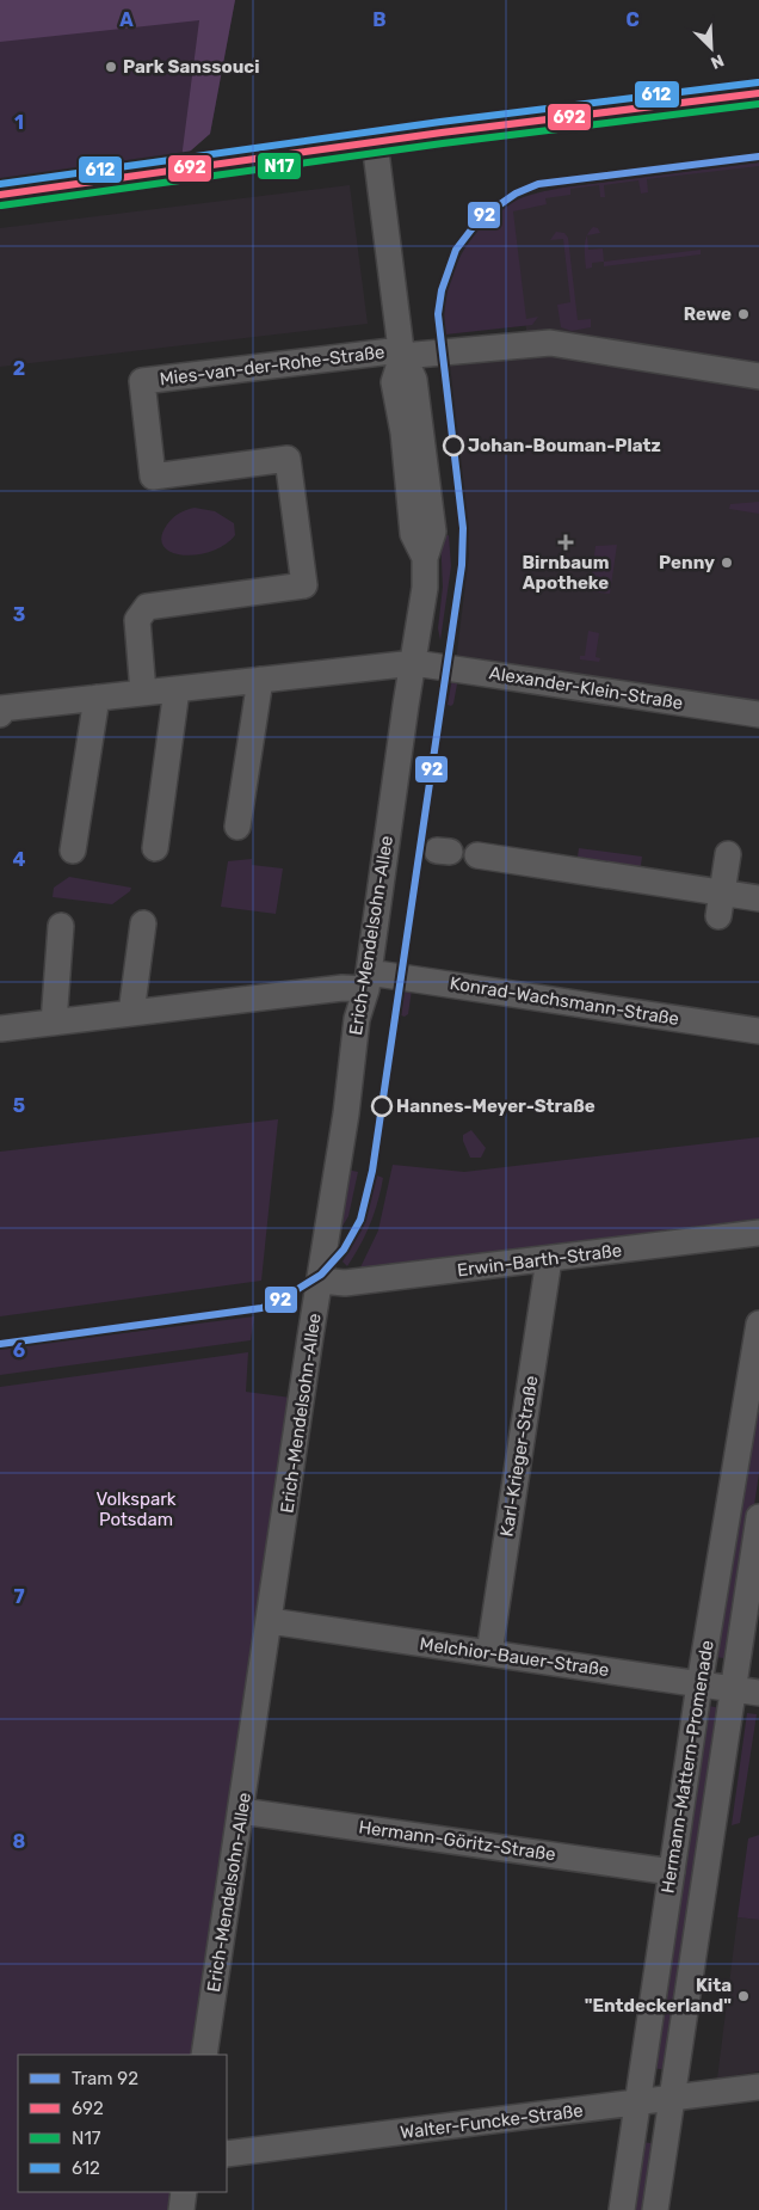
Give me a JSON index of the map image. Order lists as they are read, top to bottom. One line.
{"streets":{"street":["Mies-van-der-Rohe-Straße","Alexander-Klein-Straße","Erich-Mendelsohn-Allee","Konrad-Wachsmann-Straße","Erwin-Barth-Straße","Karl-Krieger-Straße","Melchior-Bauer-Straße","Hermann-Mattern-Promenade","Hermann-Göritz-Straße","Walter-Funcke-Straße"]},"crossings":[["Mies-van-der-Rohe-Straße","Alexander-Klein-Straße"],["Mies-van-der-Rohe-Straße","Erich-Mendelsohn-Allee"],["Alexander-Klein-Straße","Erich-Mendelsohn-Allee"],["Erich-Mendelsohn-Allee","Konrad-Wachsmann-Straße"],["Erich-Mendelsohn-Allee","Erwin-Barth-Straße"],["Erich-Mendelsohn-Allee","Melchior-Bauer-Straße"],["Erich-Mendelsohn-Allee","Hermann-Göritz-Straße"],["Erwin-Barth-Straße","Karl-Krieger-Straße"],["Karl-Krieger-Straße","Melchior-Bauer-Straße"],["Melchior-Bauer-Straße","Hermann-Mattern-Promenade"],["Hermann-Mattern-Promenade","Hermann-Göritz-Straße"],["Hermann-Mattern-Promenade","Walter-Funcke-Straße"]],"parks":["Volkspark Potsdam"],"places":{"other":["Park Sanssouci","Rewe","Johan-Bouman-Platz","Penny","Hannes-Meyer-Straße","Kita \"Entdeckerland\""],"health":["Birnbaum Apotheke"]},"lines":["transit line 612","transit line 692","transit line N17","tram line 92"],"legend":["Tram 92","692","N17","612"],"north":"bottom right","grid":{"columns":["A","B","C"],"rows":["1","2","3","4","5","6","7","8"]}}
